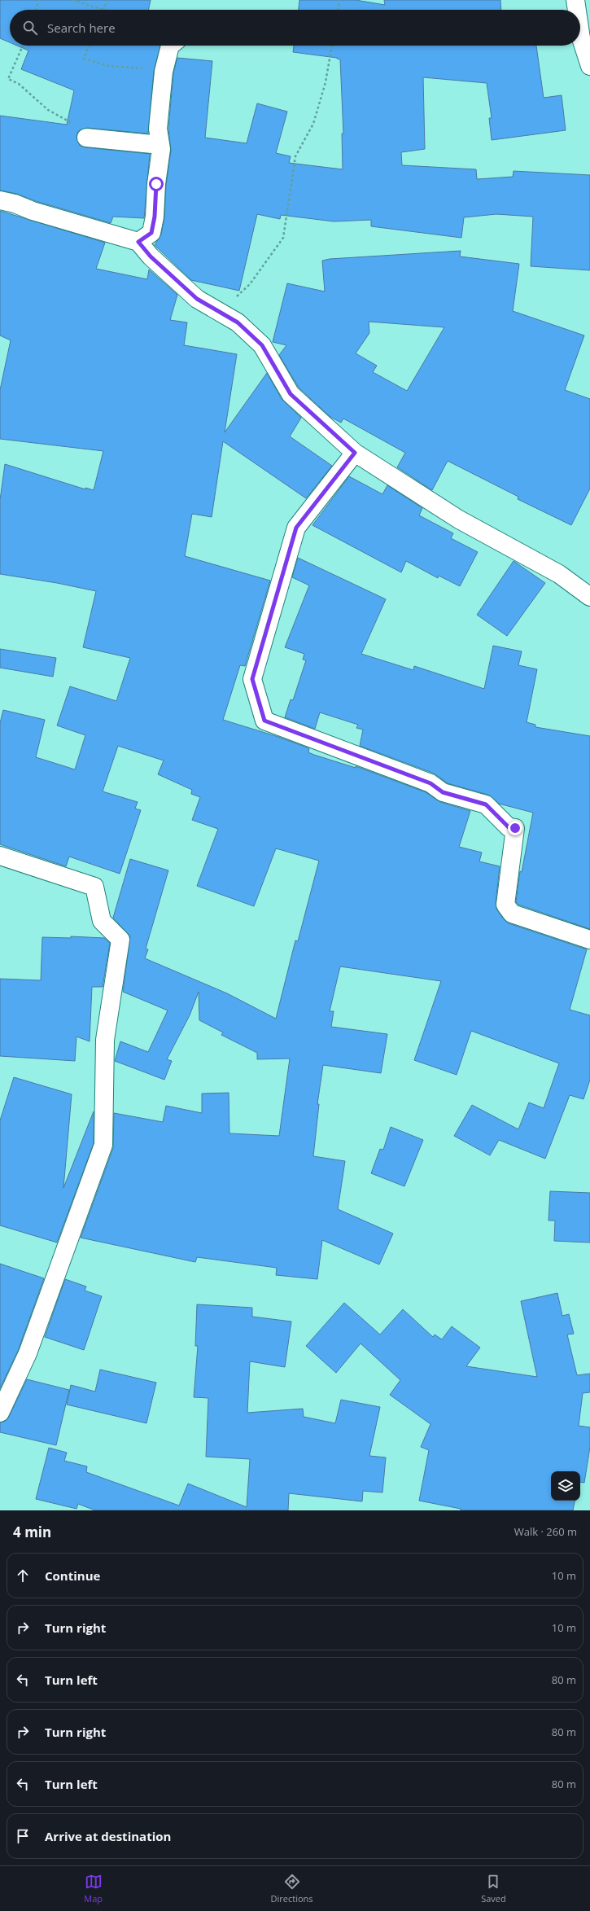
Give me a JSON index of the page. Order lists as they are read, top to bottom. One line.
{"page":{"search":"Search here","heading":["4 min","Walk · 260 m"],"list":[["Continue","10 m"],["Turn right","10 m"],["Turn left","80 m"],["Turn right","80 m"],["Turn left","80 m"],"Arrive at destination"],"nav":["Map","Directions","Saved"]}}
